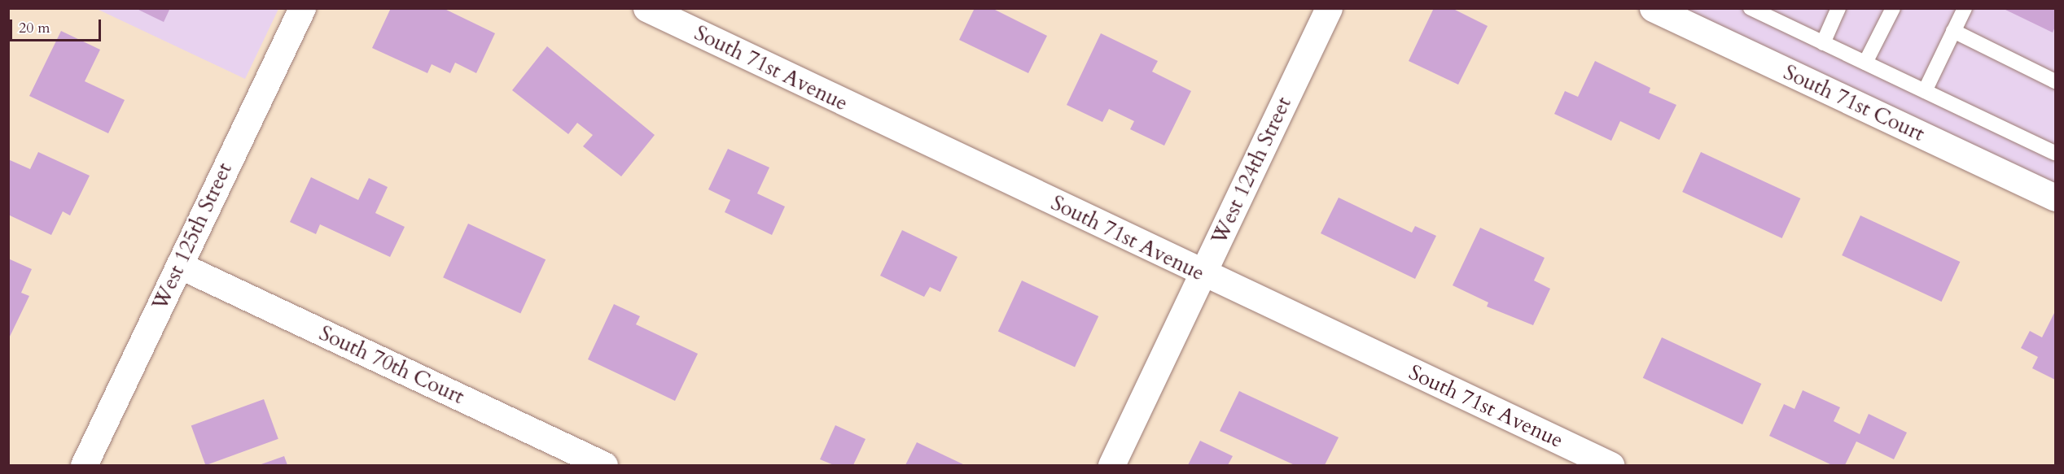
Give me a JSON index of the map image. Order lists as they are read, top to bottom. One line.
{"streets":{"street":["South 71st Avenue","South 71st Court","West 124th Street","West 125th Street","South 70th Court"]},"crossings":[["South 71st Avenue","West 124th Street"],["West 125th Street","South 70th Court"]],"scale_bar":"20 m"}
